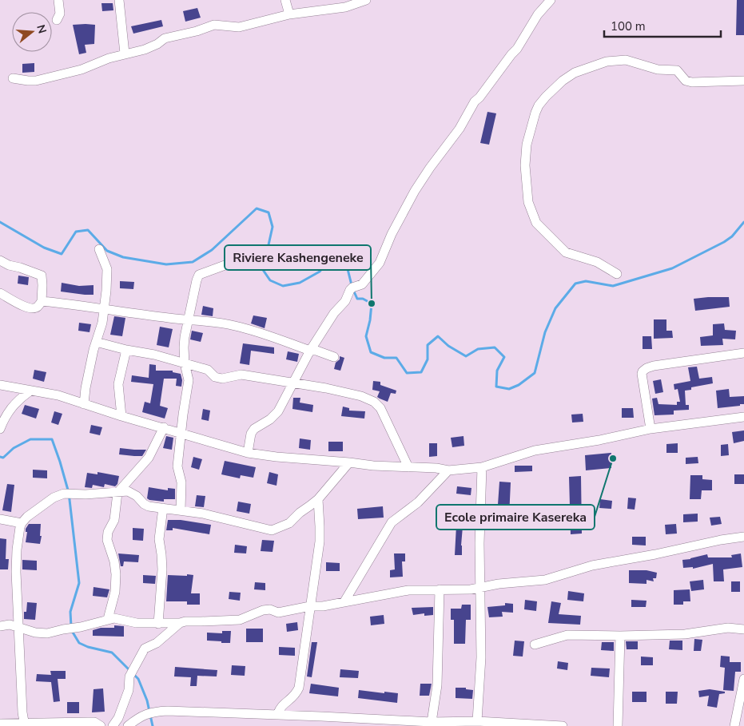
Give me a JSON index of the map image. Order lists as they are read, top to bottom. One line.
{"places":["Riviere Kashengeneke","Ecole primaire Kasereka"],"scale_bar":"100 m","north":"right"}
